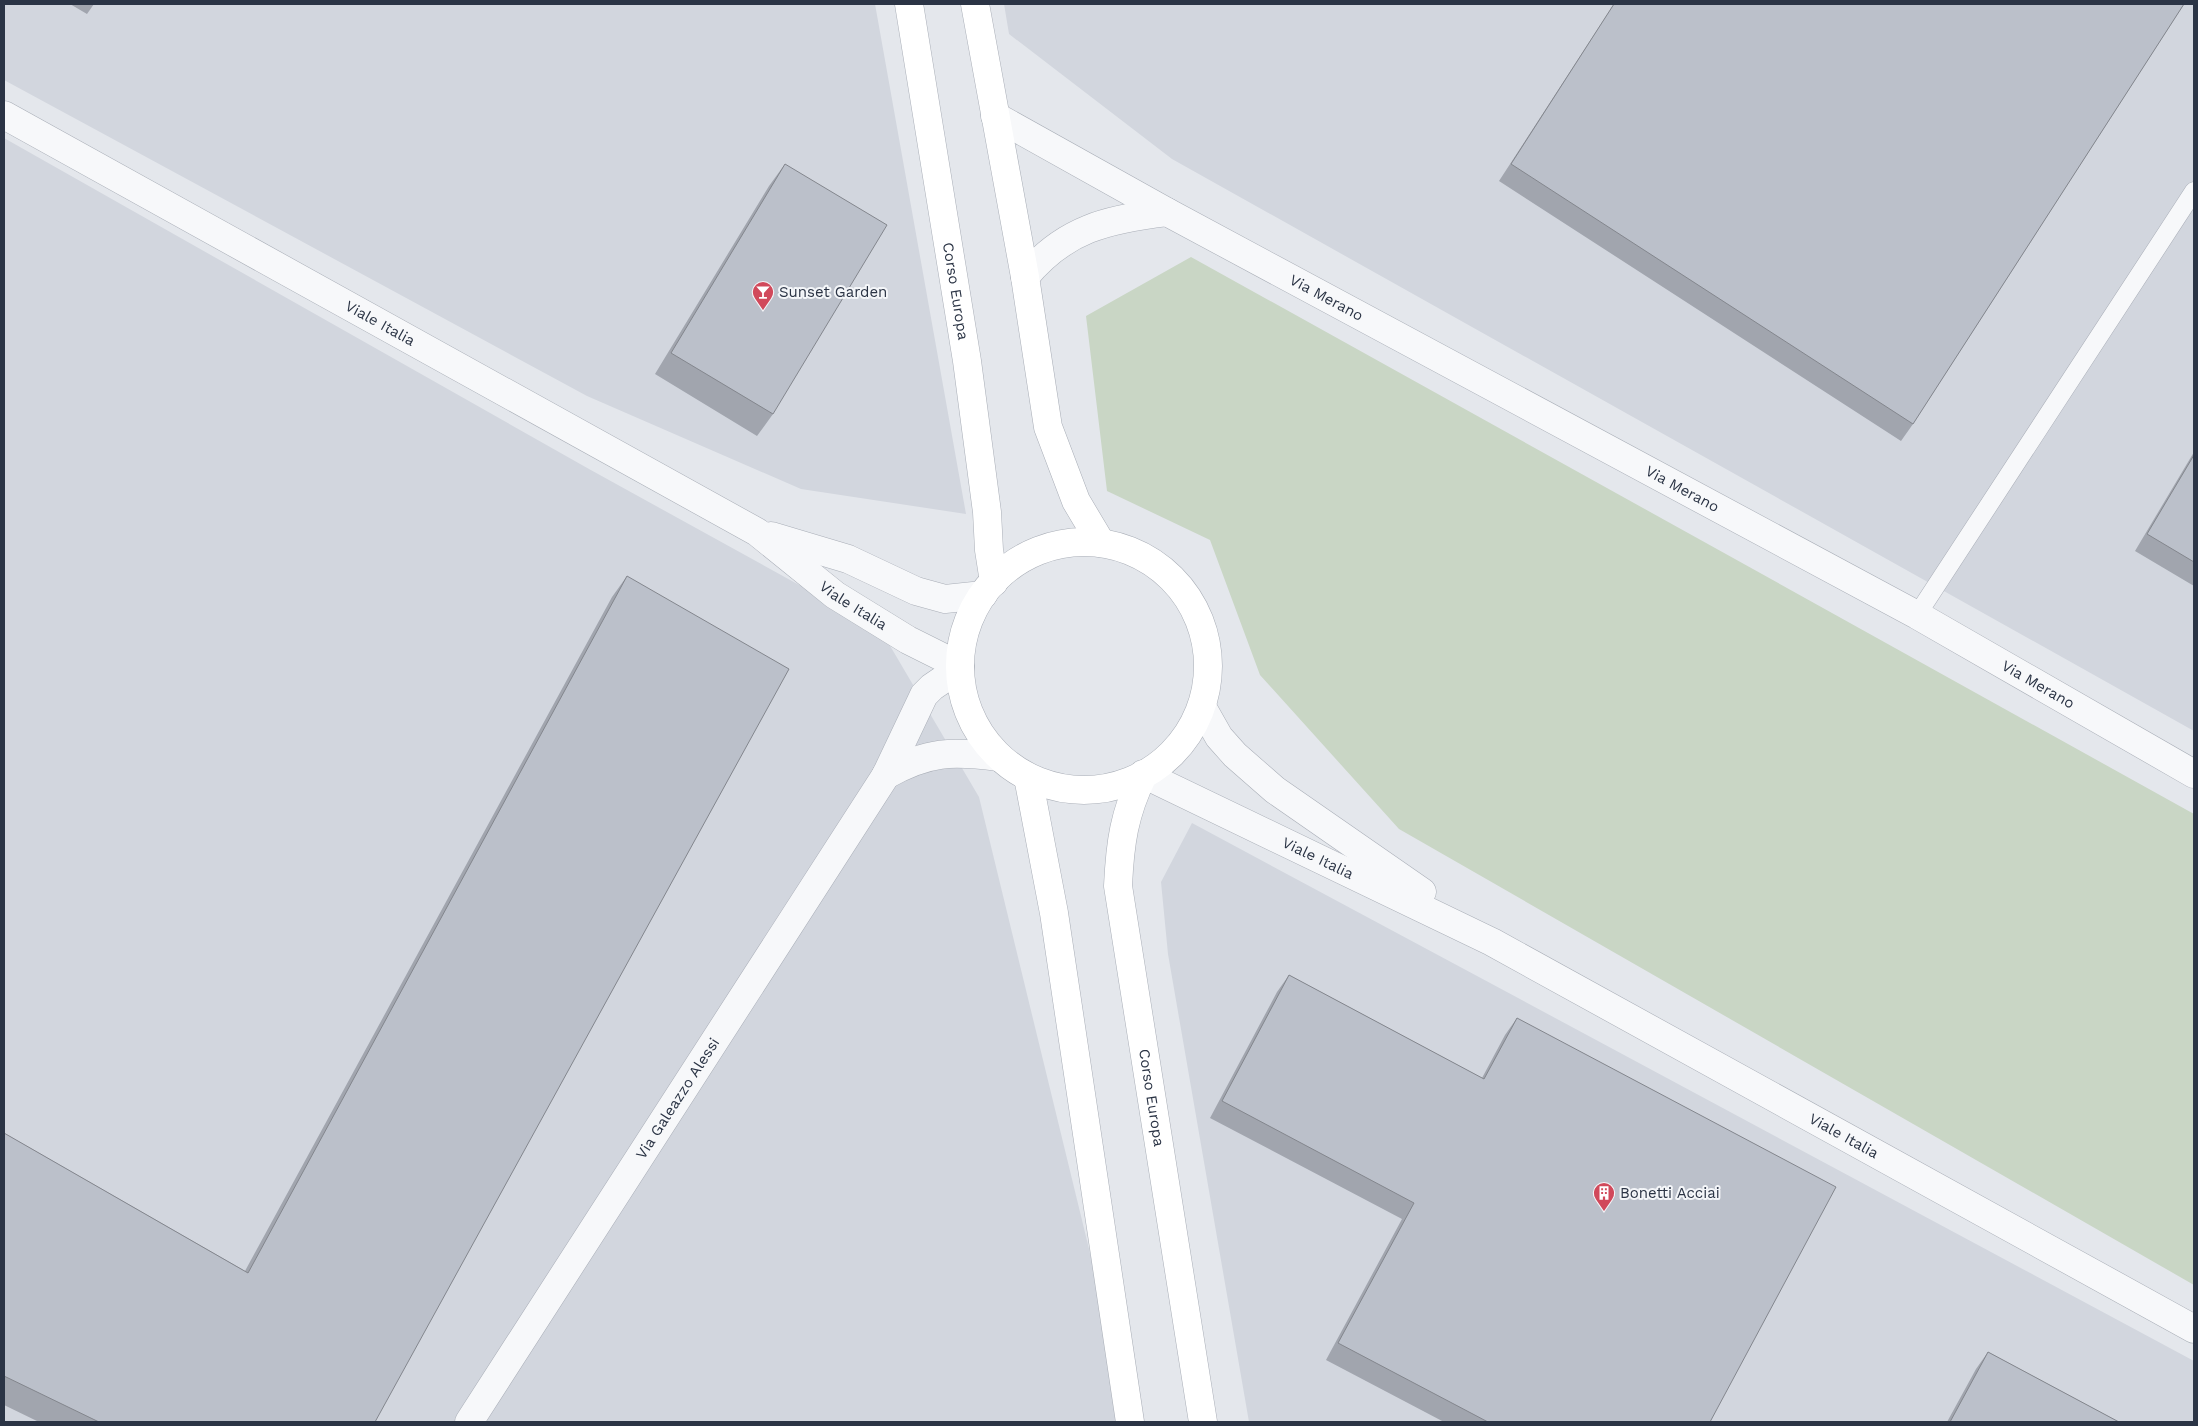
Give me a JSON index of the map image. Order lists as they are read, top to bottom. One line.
{"streets":{"main road":["Corso Europa"],"street":["Via Merano","Viale Italia","Via Galeazzo Alessi"]},"crossings":[["Corso Europa","Viale Italia"],["Viale Italia","Via Galeazzo Alessi"]],"places":{"bar":["Sunset Garden"],"building":["Bonetti Acciai"]}}
